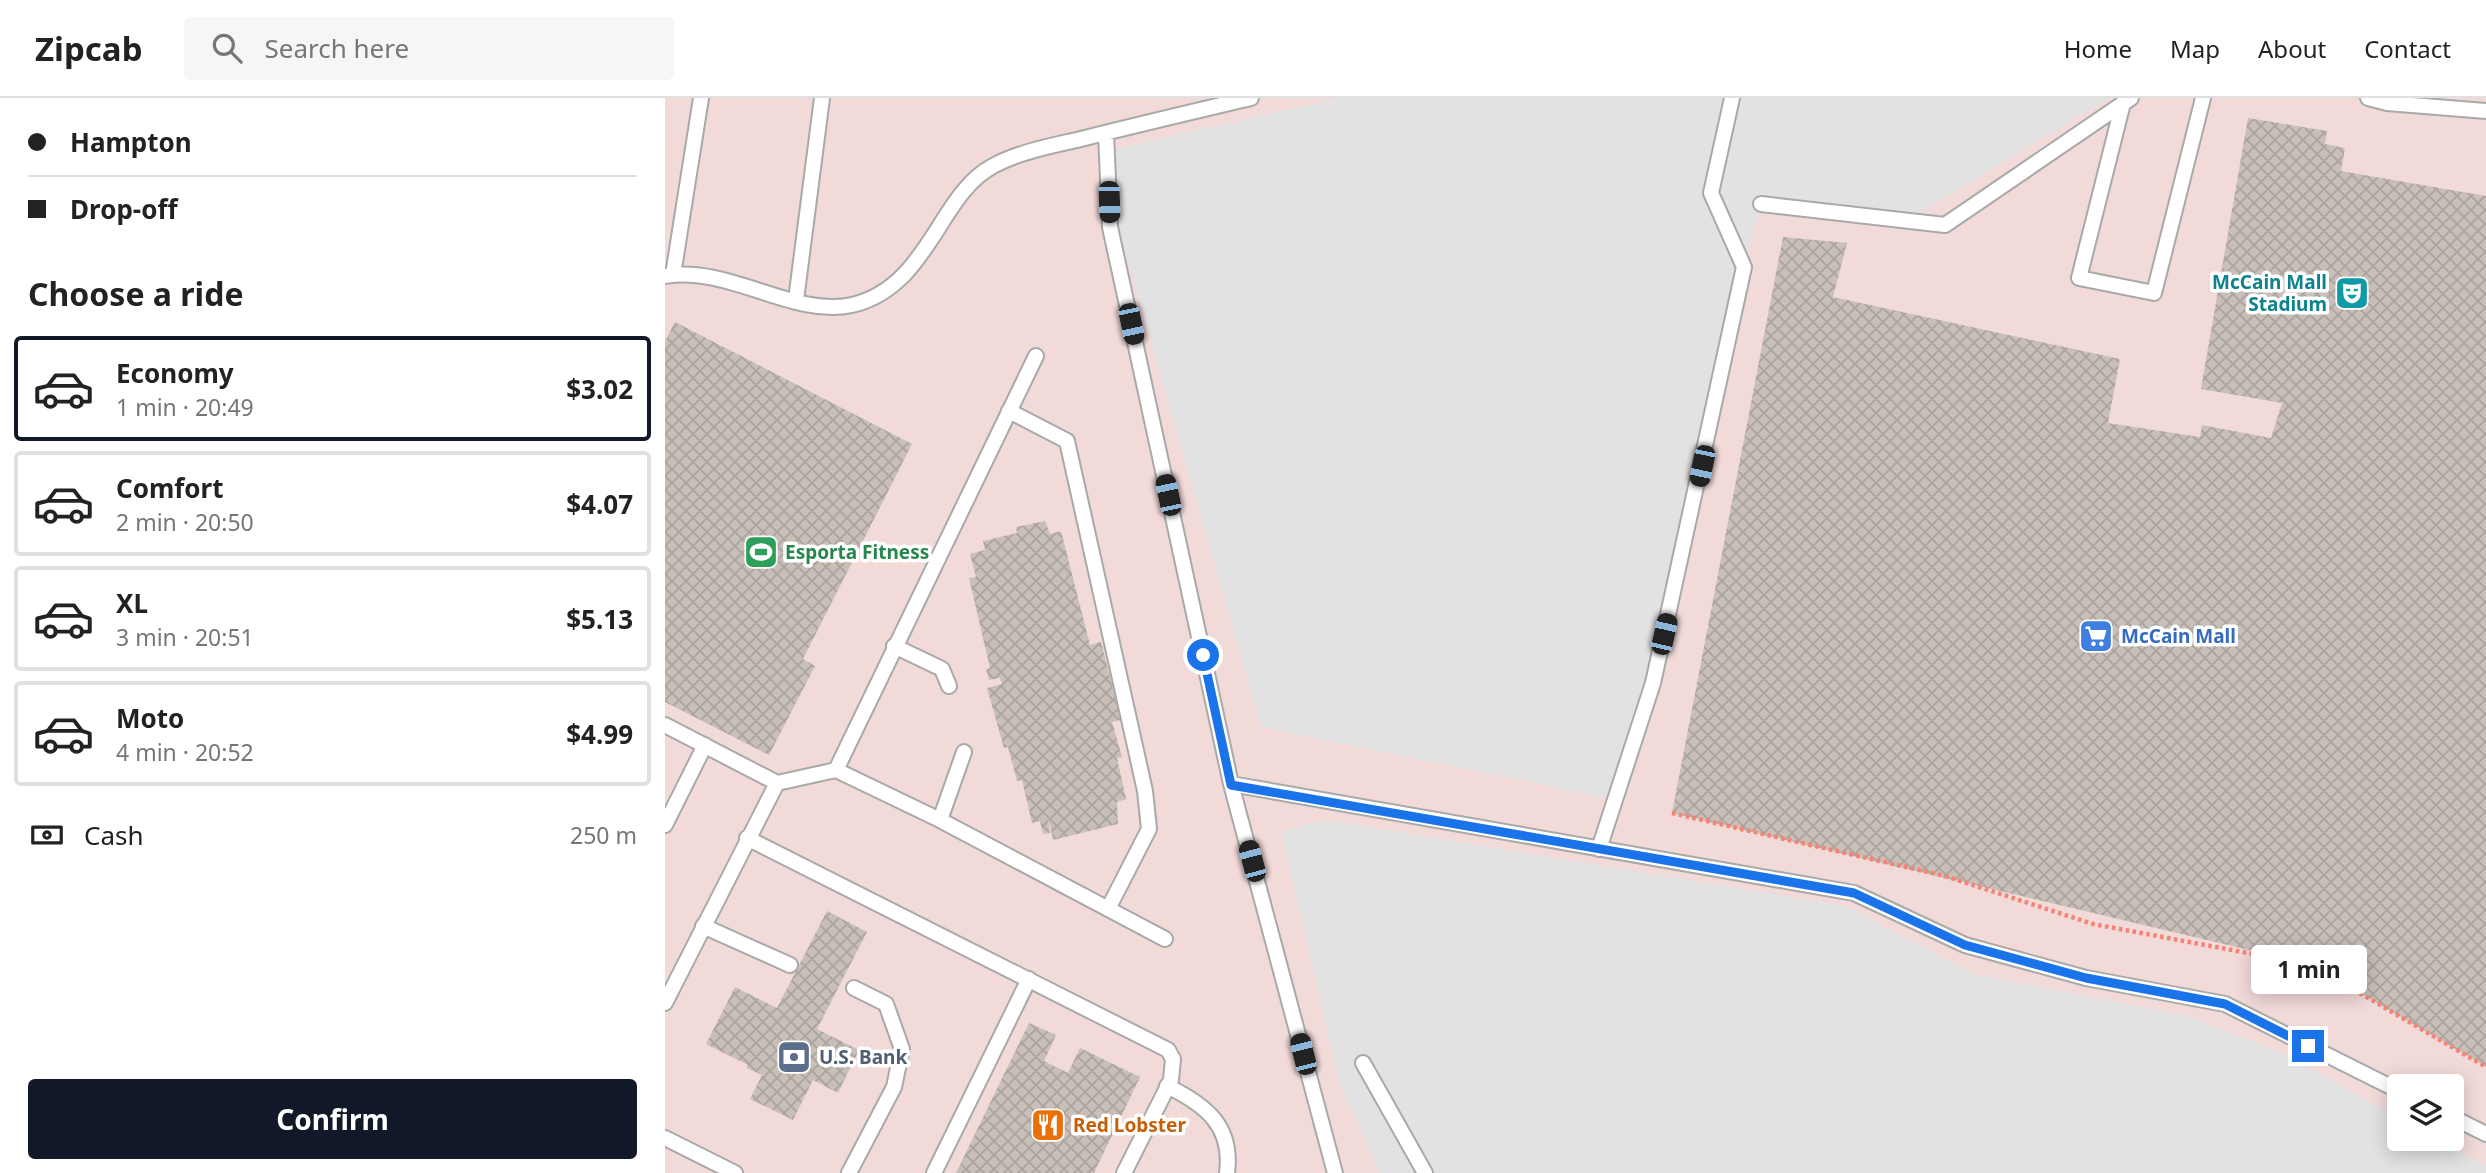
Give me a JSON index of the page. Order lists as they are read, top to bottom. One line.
{"places":{"theatre":["McCain Mall Stadium"],"sports":["Esporta Fitness"],"supermarket":["McCain Mall"],"bank":["U.S. Bank"],"restaurant":["Red Lobster"]},"page":{"header":"Zipcab","search":"Search here","nav":["Home","Map","About","Contact"],"banner":["Hampton","Drop-off"],"heading":"Choose a ride","list":[{"name":"Economy","note":"1 min · 20:49","value":"$3.02"},{"name":"Comfort","note":"2 min · 20:50","value":"$4.07"},{"name":"XL","note":"3 min · 20:51","value":"$5.13"},{"name":"Moto","note":"4 min · 20:52","value":"$4.99"}],"pay":["Cash","250 m"],"bubble":"1 min","buttons":"Confirm"}}
